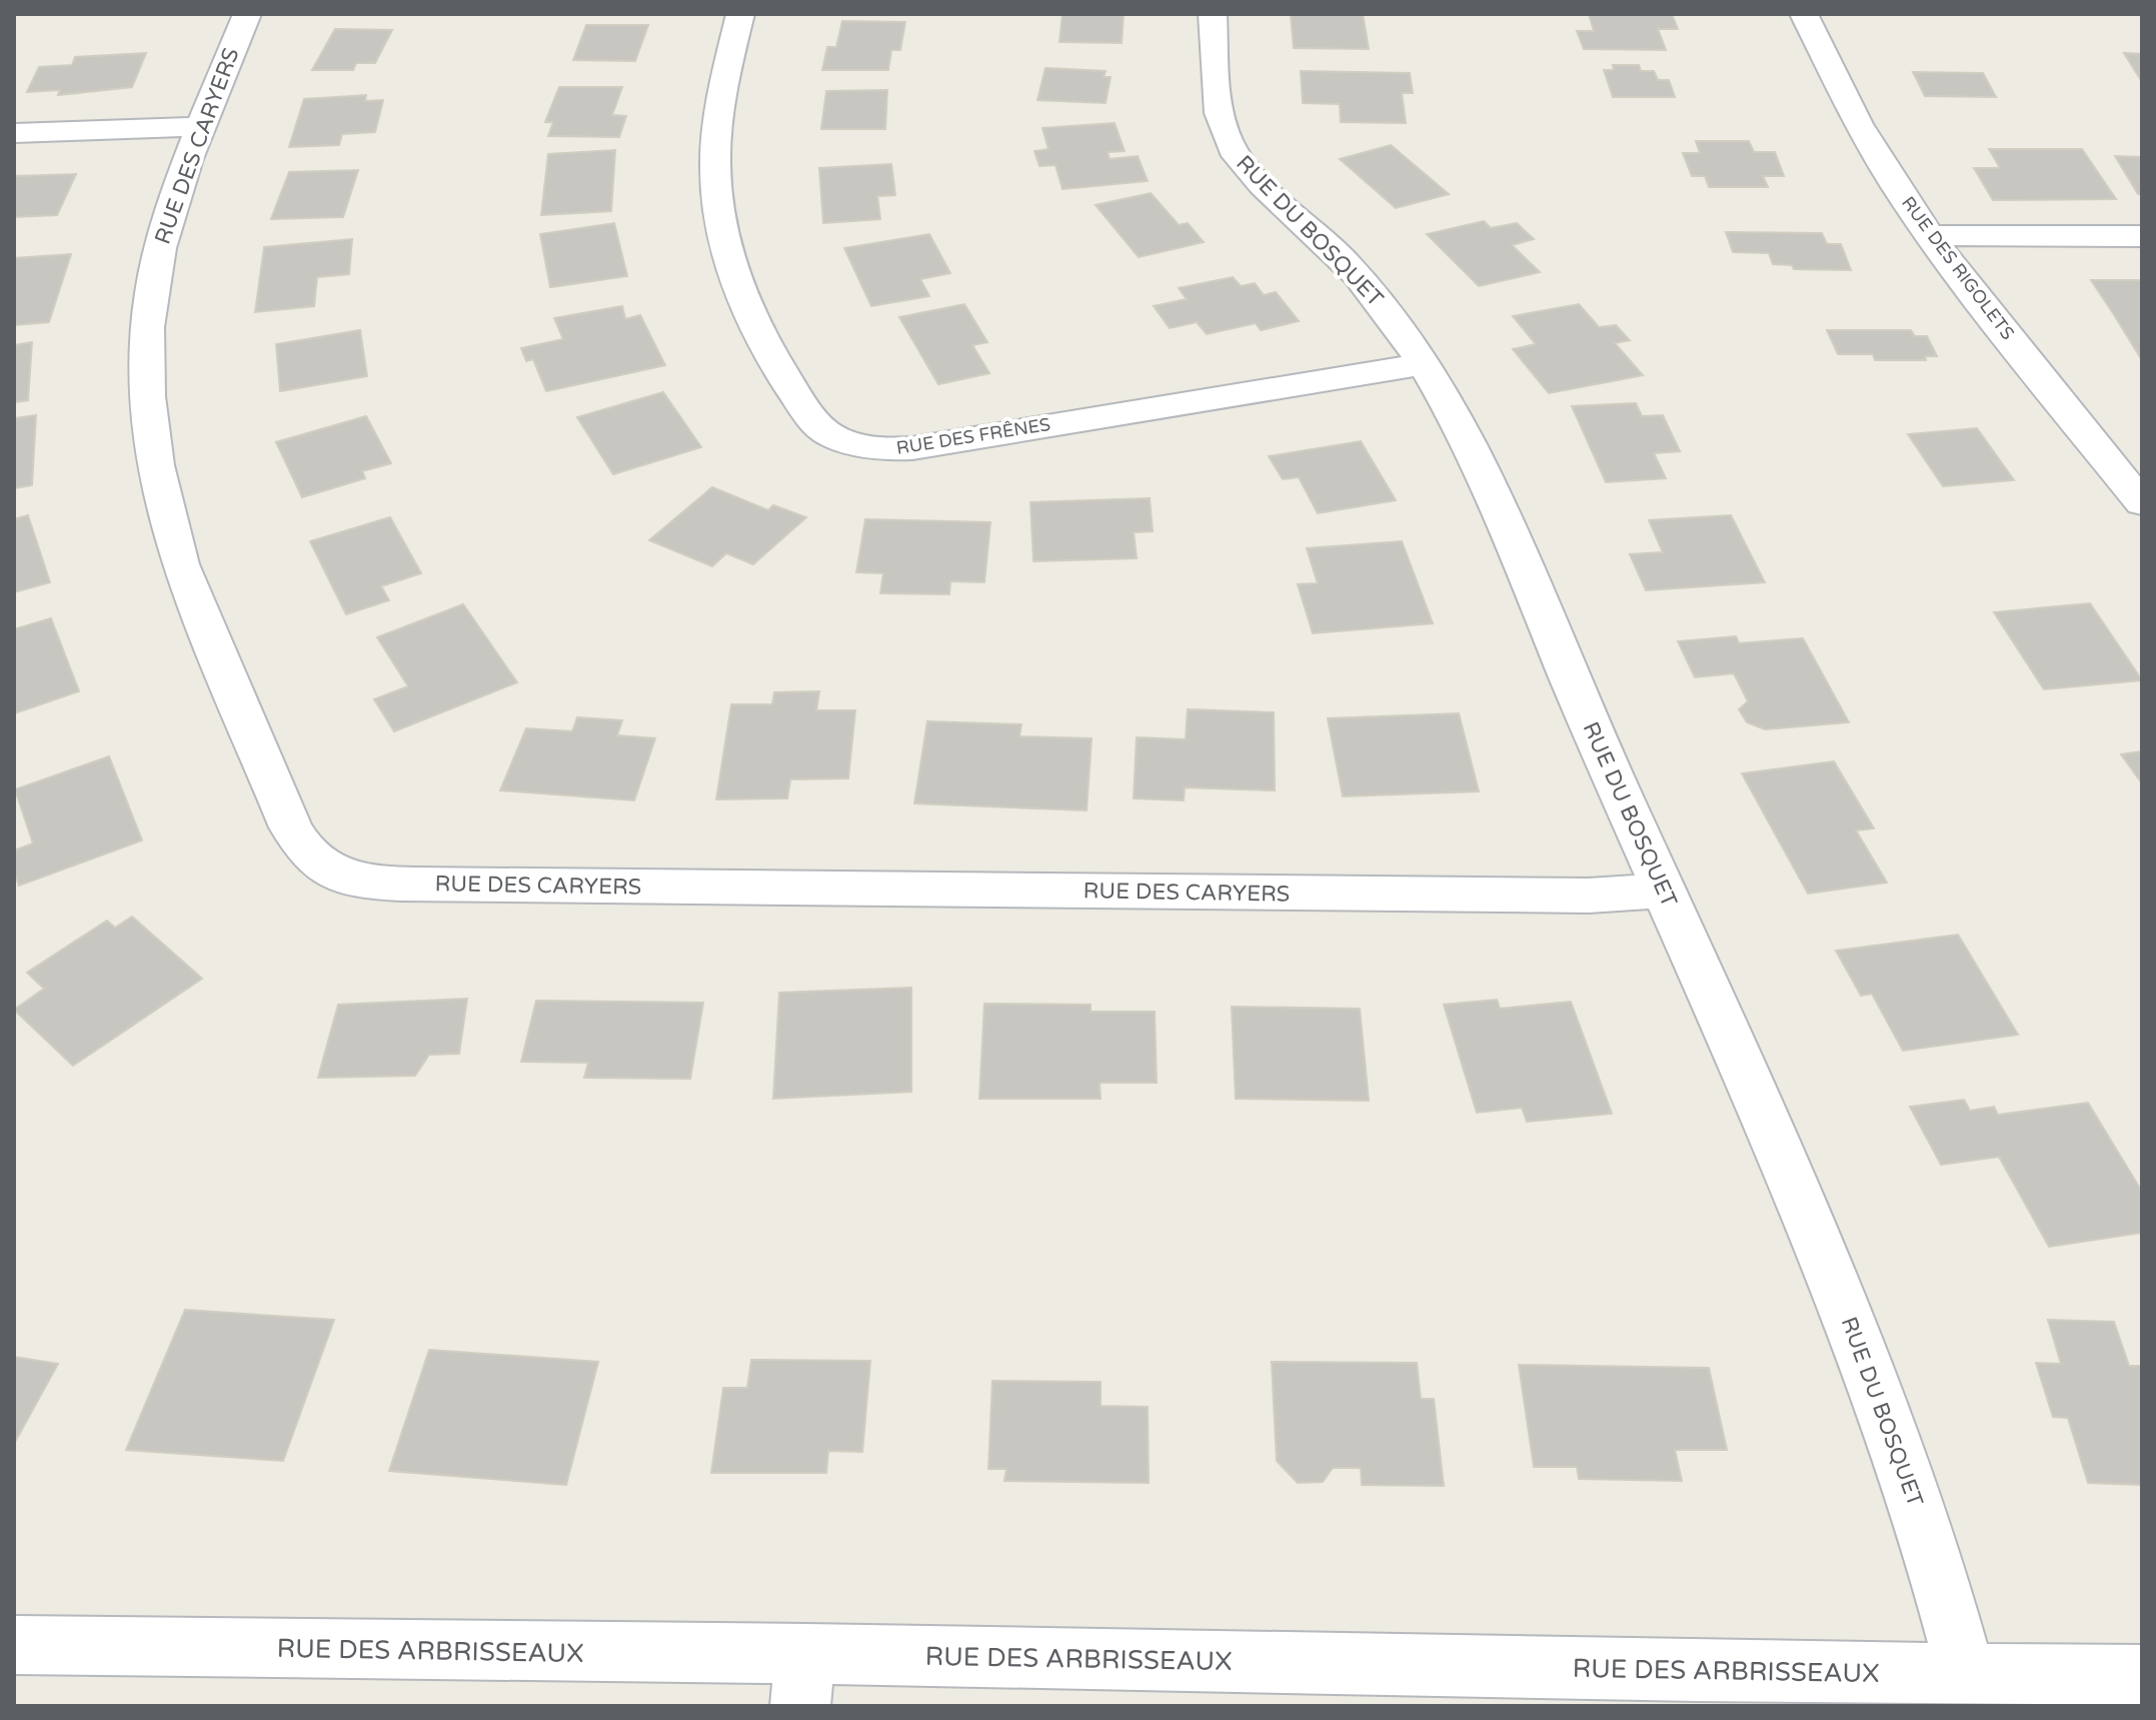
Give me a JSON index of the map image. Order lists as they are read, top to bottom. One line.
{"streets":{"street":["RUE DES CARYERS","RUE DU BOSQUET","RUE DES RIGOLETS","RUE DES FRÊNES","RUE DES ARBRISSEAUX"]},"crossings":[["RUE DES CARYERS","RUE DU BOSQUET"],["RUE DU BOSQUET","RUE DES FRÊNES"],["RUE DU BOSQUET","RUE DES ARBRISSEAUX"]]}
